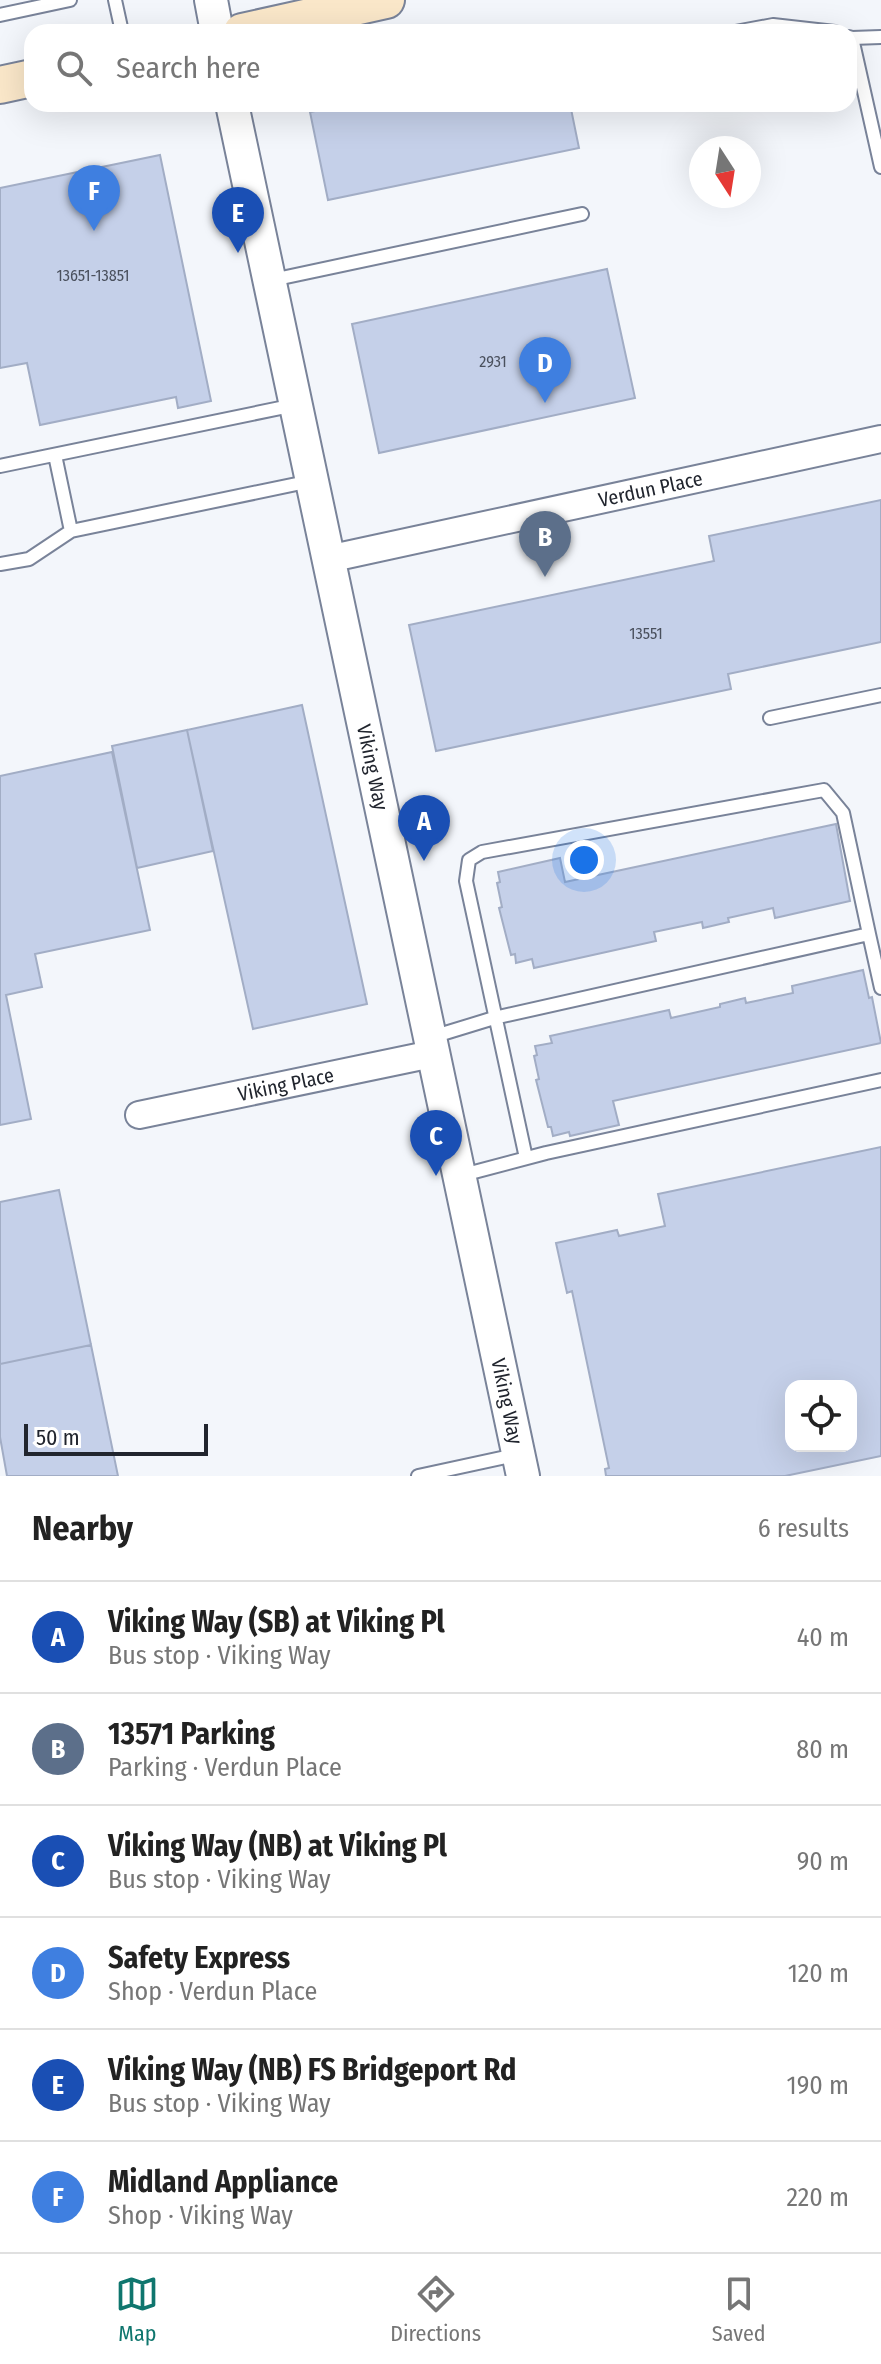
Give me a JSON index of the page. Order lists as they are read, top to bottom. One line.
{"streets":{"street":["Verdun Place","Viking Way","Viking Place"]},"crossings":[["Verdun Place","Viking Way"],["Viking Way","Viking Place"]],"house_numbers":["13651-13851","2931","13551"],"scale_bar":"50 m","north":"bottom","page":{"search":"Search here","pins":["F","E","D","B","A","C"],"scale":"50 m","heading":["Nearby","6 results"],"list":[{"mark":"A","name":"Viking Way (SB) at Viking Pl","note":"Bus stop · Viking Way","value":"40 m"},{"mark":"B","name":"13571 Parking","note":"Parking · Verdun Place","value":"80 m"},{"mark":"C","name":"Viking Way (NB) at Viking Pl","note":"Bus stop · Viking Way","value":"90 m"},{"mark":"D","name":"Safety Express","note":"Shop · Verdun Place","value":"120 m"},{"mark":"E","name":"Viking Way (NB) FS Bridgeport Rd","note":"Bus stop · Viking Way","value":"190 m"},{"mark":"F","name":"Midland Appliance","note":"Shop · Viking Way","value":"220 m"}],"nav":["Map","Directions","Saved"]}}
